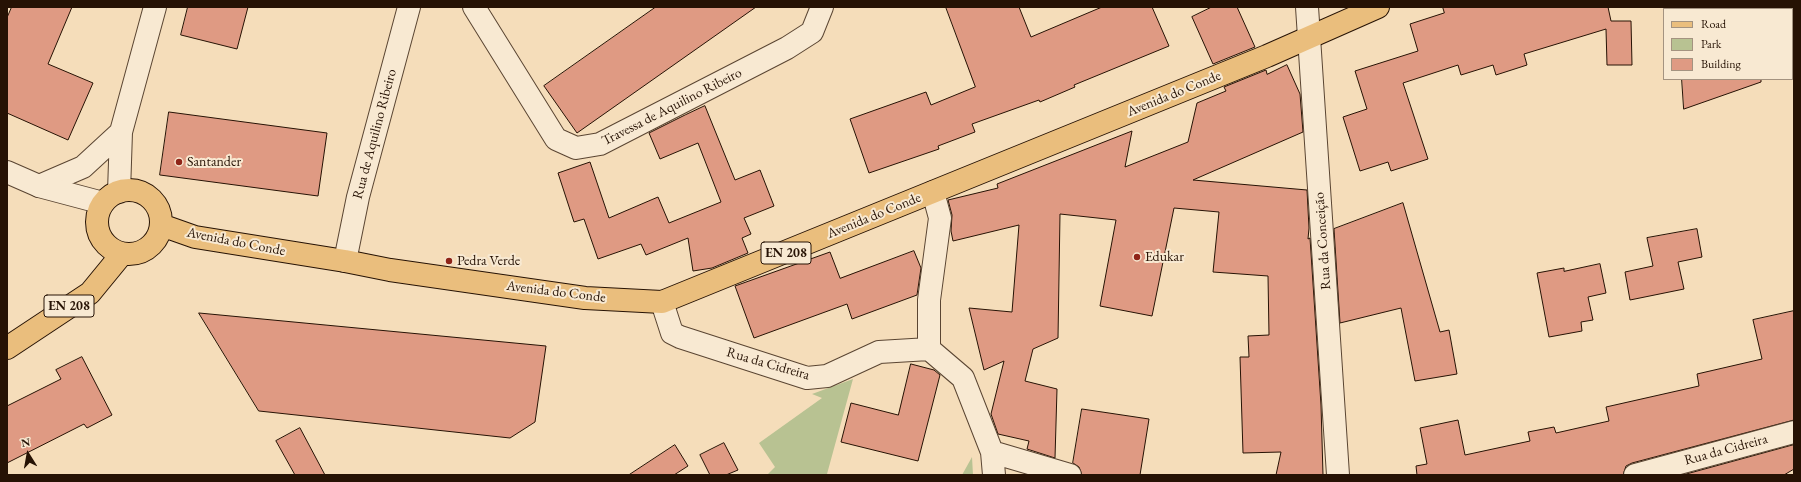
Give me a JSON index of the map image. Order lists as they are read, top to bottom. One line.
{"streets":{"main road":["Avenida do Conde","EN 208"],"street":["Travessa de Aquilino Ribeiro","Rua de Aquilino Ribeiro","Rua da Conceição","Rua da Cidreira"]},"crossings":[["Avenida do Conde","Rua de Aquilino Ribeiro"],["Avenida do Conde","Rua da Conceição"],["Avenida do Conde","EN 208"],["Avenida do Conde","Rua da Cidreira"]],"places":["Santander","Edukar","Pedra Verde"],"legend":["Road","Park","Building"],"north":"top"}
